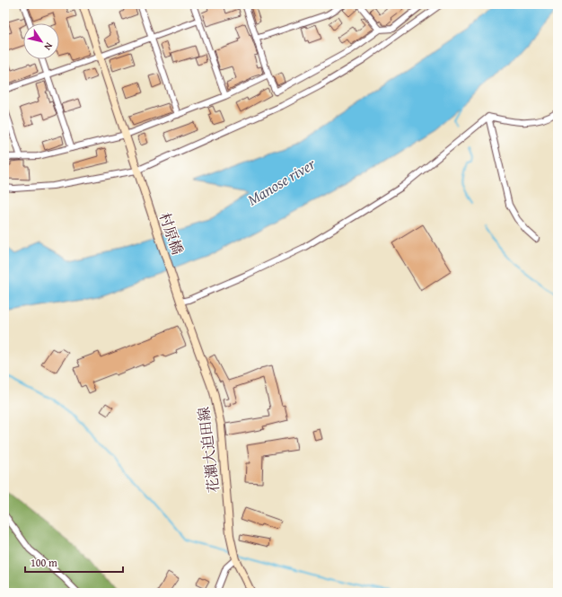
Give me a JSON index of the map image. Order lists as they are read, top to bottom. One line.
{"streets":{"street":["村原橋","花瀬大迫田線"]},"crossings":[["村原橋","花瀬大迫田線"]],"water":["Manose river"],"scale_bar":"100 m","north":"bottom right"}
